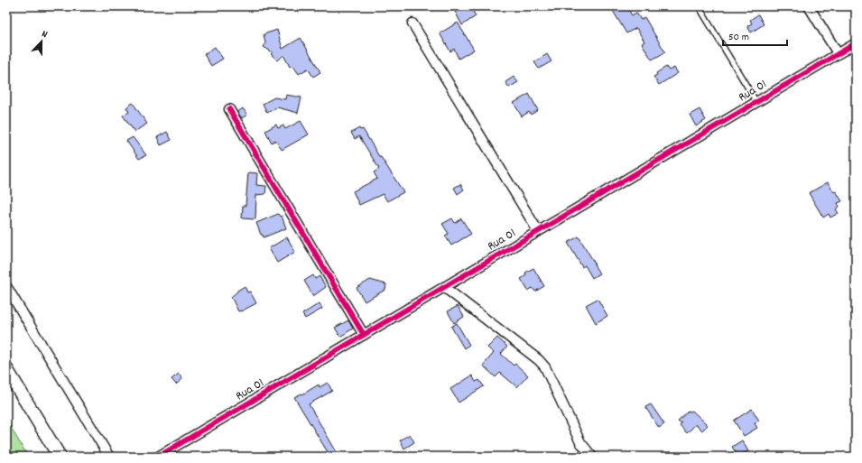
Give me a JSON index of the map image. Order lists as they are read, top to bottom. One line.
{"streets":{"street":["Rua 01"]},"scale_bar":"50 m","north":"top"}
